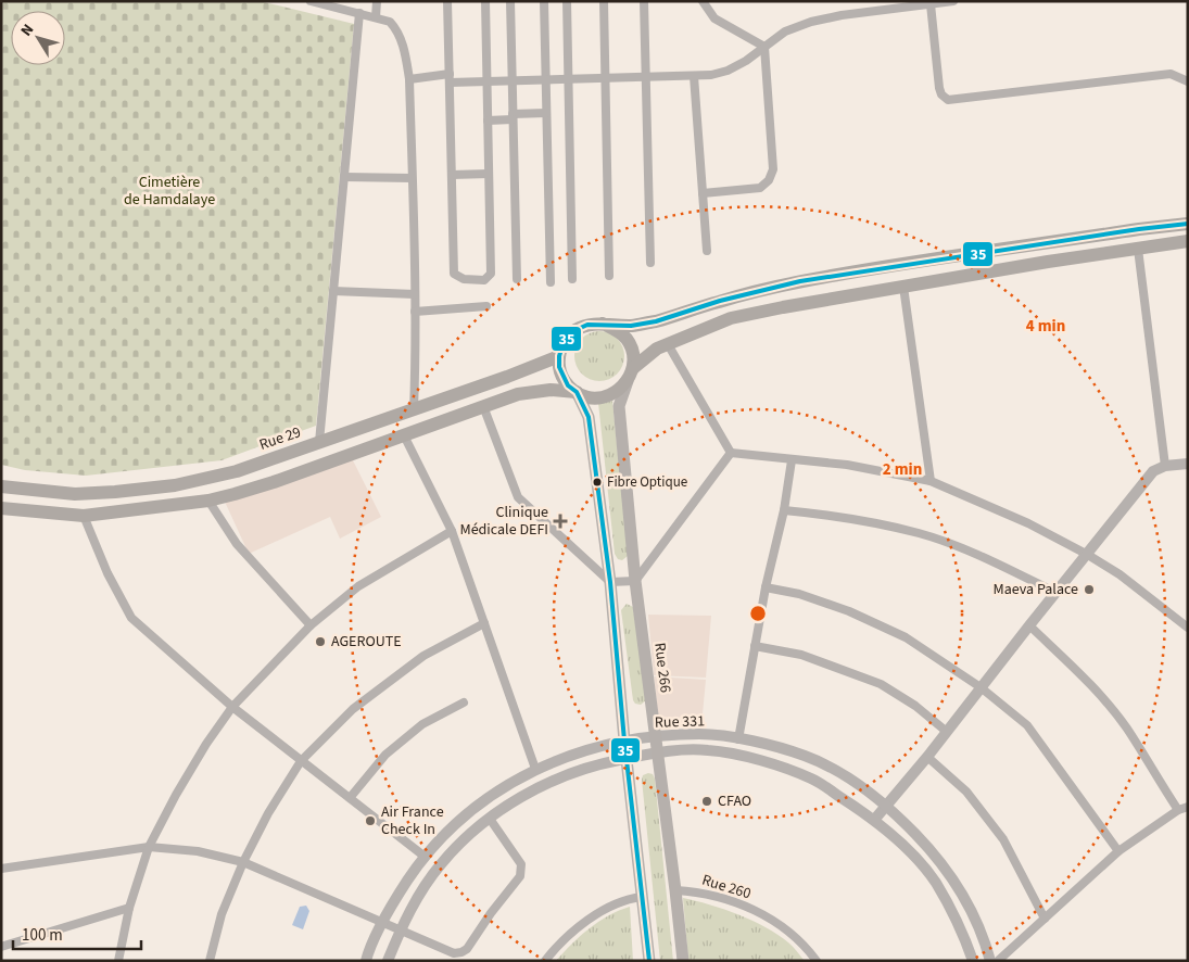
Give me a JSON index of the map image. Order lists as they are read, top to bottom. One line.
{"streets":{"main road":["Rue 29","Rue 266"],"street":["Rue 331","Rue 260"]},"crossings":[["Rue 29","Rue 266"],["Rue 266","Rue 331"],["Rue 266","Rue 260"]],"parks":["Cimetière de Hamdalaye"],"places":{"other":["Fibre Optique","Maeva Palace","AGEROUTE","CFAO","Air France Check In"],"health":["Clinique Médicale DEFI"]},"lines":["transit line 35"],"scale_bar":"100 m","north":"top left","rings":["4 min","2 min"]}
